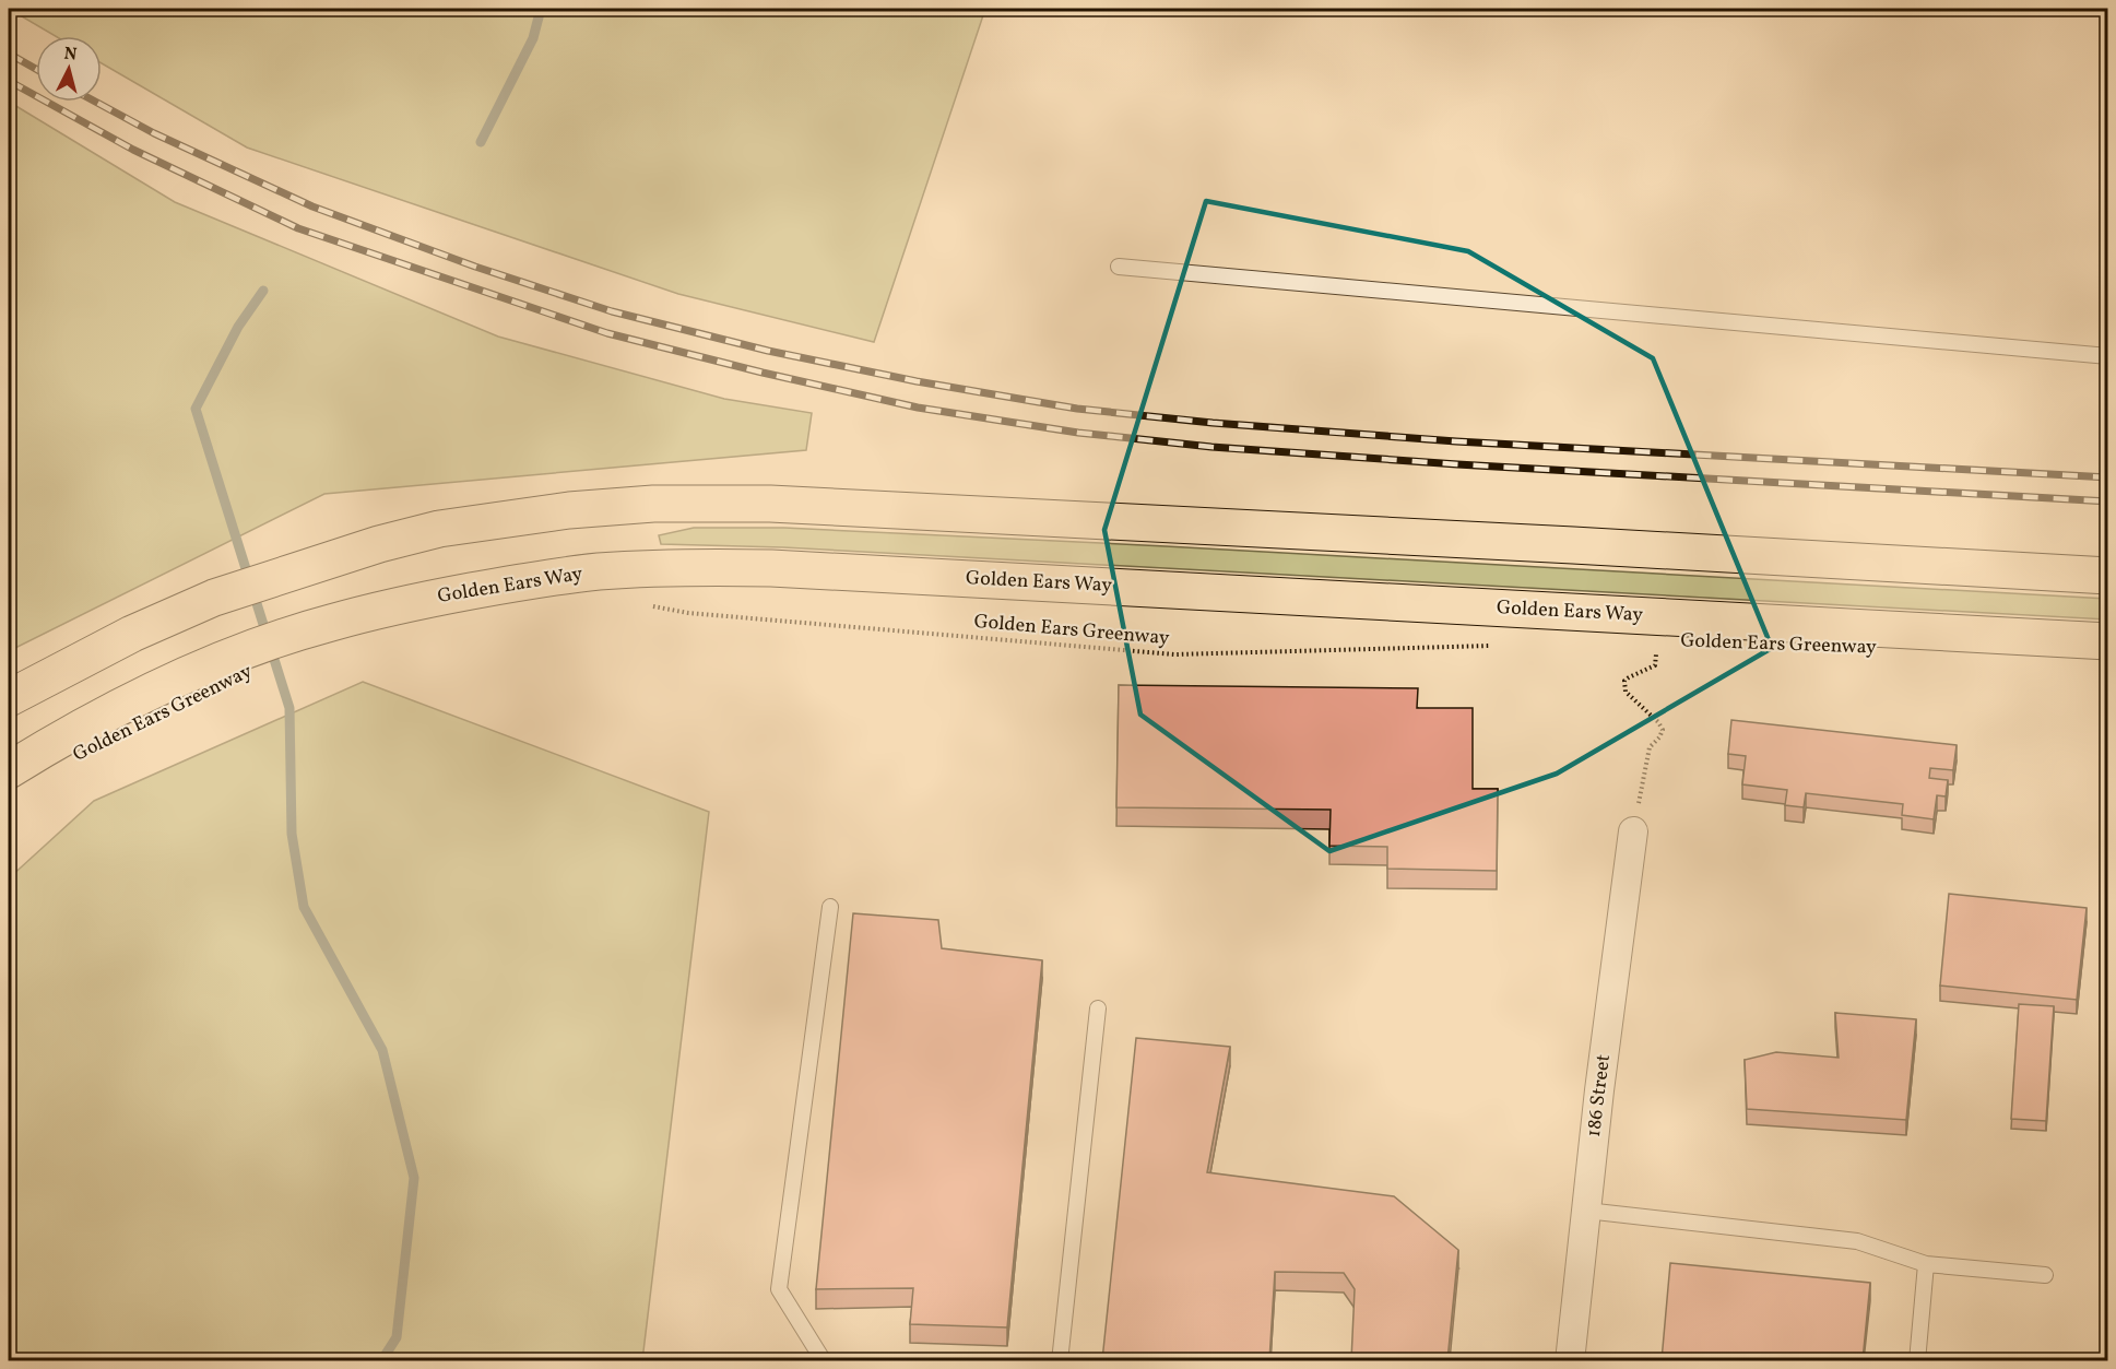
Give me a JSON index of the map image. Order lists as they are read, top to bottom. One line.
{"streets":{"main road":["Golden Ears Way"],"street":["186 Street"],"path":["Golden Ears Greenway"]},"north":"top"}
